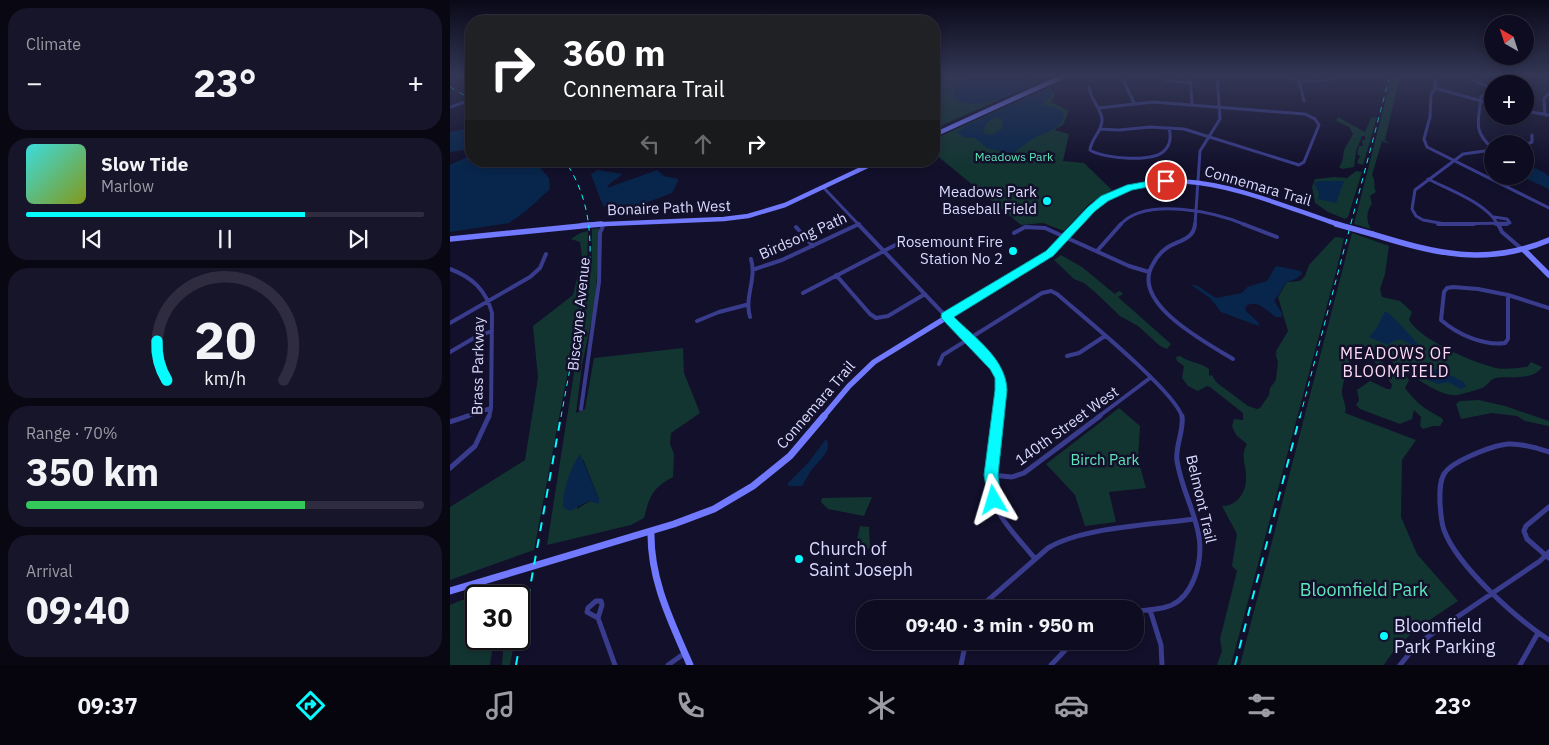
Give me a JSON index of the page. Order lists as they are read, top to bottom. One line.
{"streets":{"street":["Connemara Trail","Bonaire Path West","Birdsong Path","Biscayne Avenue","Brass Parkway","140th Street West","Belmont Trail"]},"crossings":[["Bonaire Path West","Biscayne Avenue"],["140th Street West","Belmont Trail"]],"districts":["MEADOWS OF BLOOMFIELD"],"parks":["Meadows Park","Birch Park","Bloomfield Park"],"places":["Meadows Park Baseball Field","Rosemount Fire Station No 2","Church of Saint Joseph","Bloomfield Park Parking"],"north":"top left","page":{"tile":["Climate",["Range · 70%","350 km"],["Arrival","09:40"]],"map_buttons":["+","−"],"turn":["360 m","Connemara Trail"],"heat":["−","23°","+"],"song":["Slow Tide","Marlow"],"limit":"30","trip":"09:40 · 3 min · 950 m","tabs":["09:37","23°"],"gauge":["20","km/h"]}}
